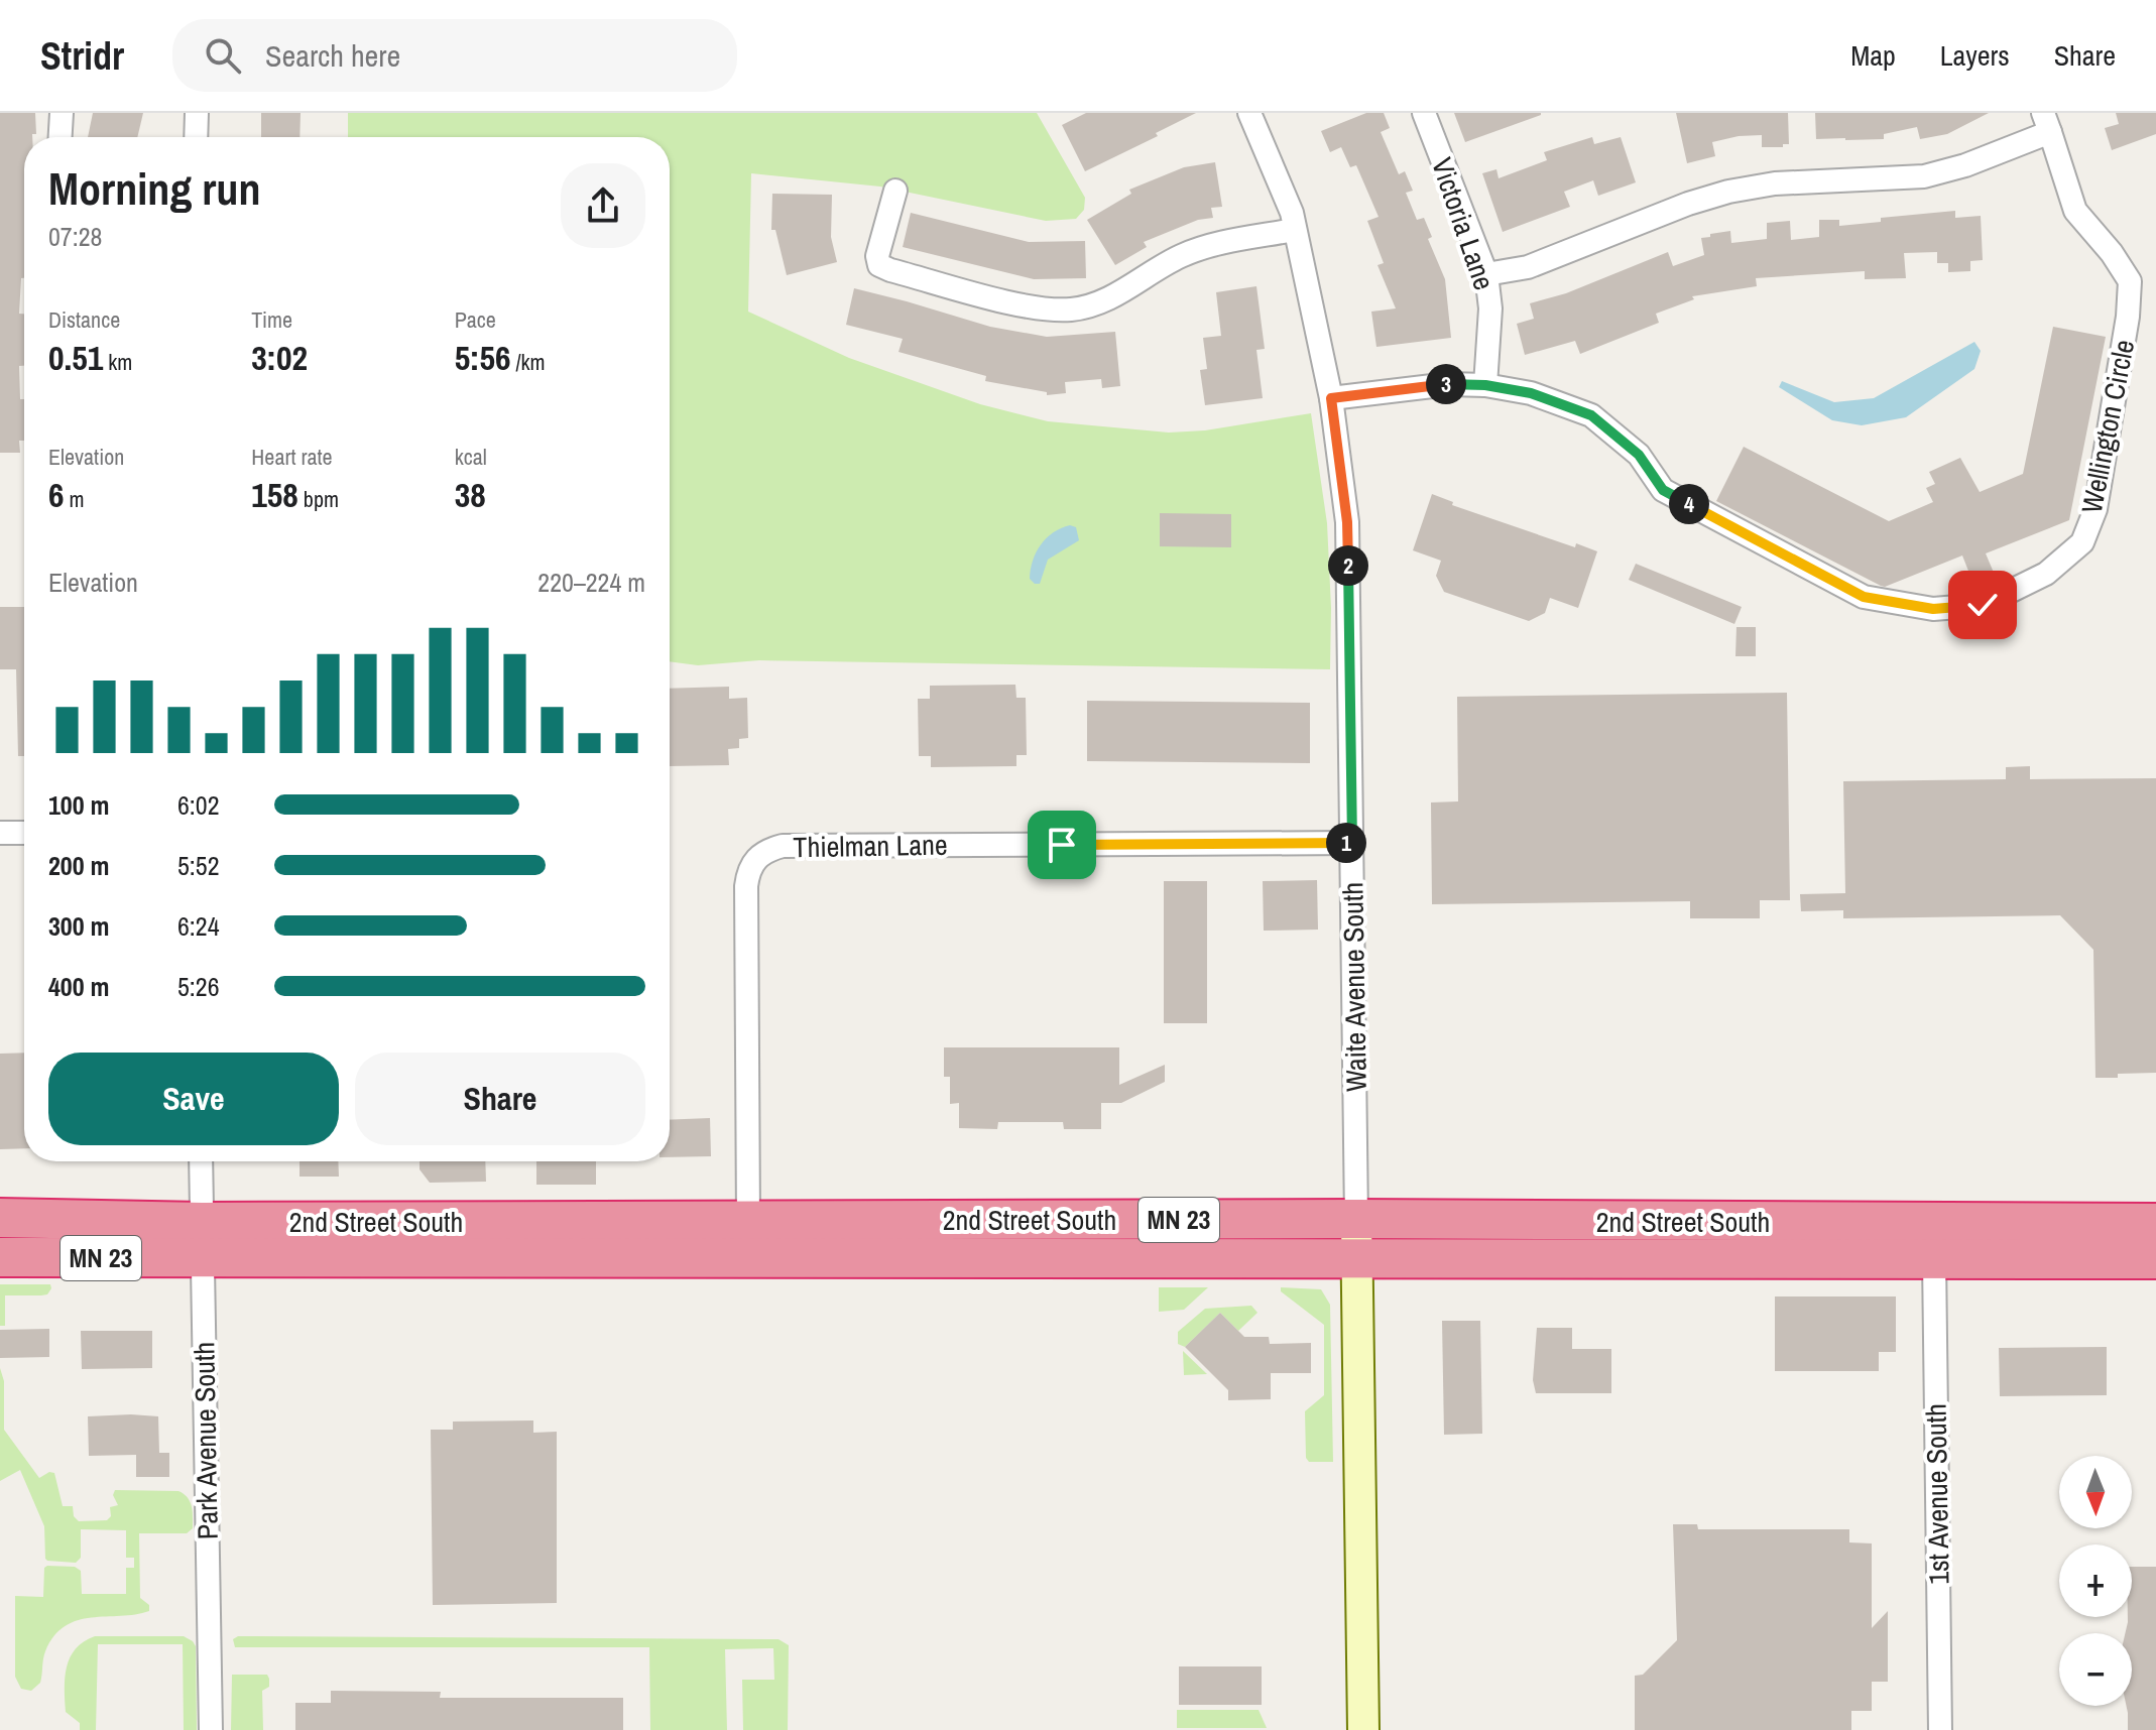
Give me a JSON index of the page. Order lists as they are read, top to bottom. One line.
{"streets":{"highway":["2nd Street South","MN 23"],"street":["Victoria Lane","Wellington Circle","Thielman Lane","Waite Avenue South","Park Avenue South","1st Avenue South"]},"crossings":[["Victoria Lane","Wellington Circle"],["Wellington Circle","Waite Avenue South"],["Thielman Lane","Waite Avenue South"],["Thielman Lane","2nd Street South"],["Waite Avenue South","2nd Street South"],["2nd Street South","Park Avenue South"],["2nd Street South","1st Avenue South"]],"north":"bottom","page":{"header":"Stridr","search":"Search here","nav":["Map","Layers","Share"],"heading":["Morning run","07:28"],"stats":[["Distance","0.51 km"],["Time","3:02"],["Pace","5:56 /km"],["Elevation","6 m"],["Heart rate","158 bpm"],["kcal","38"]],"pins":["3","4","2","1"],"chart":["Elevation","220–224 m"],"list":[{"name":"100 m","note":"6:02"},{"name":"200 m","note":"5:52"},{"name":"300 m","note":"6:24"},{"name":"400 m","note":"5:26"}],"buttons":["Save","Share"],"map_buttons":["+","−"]}}
